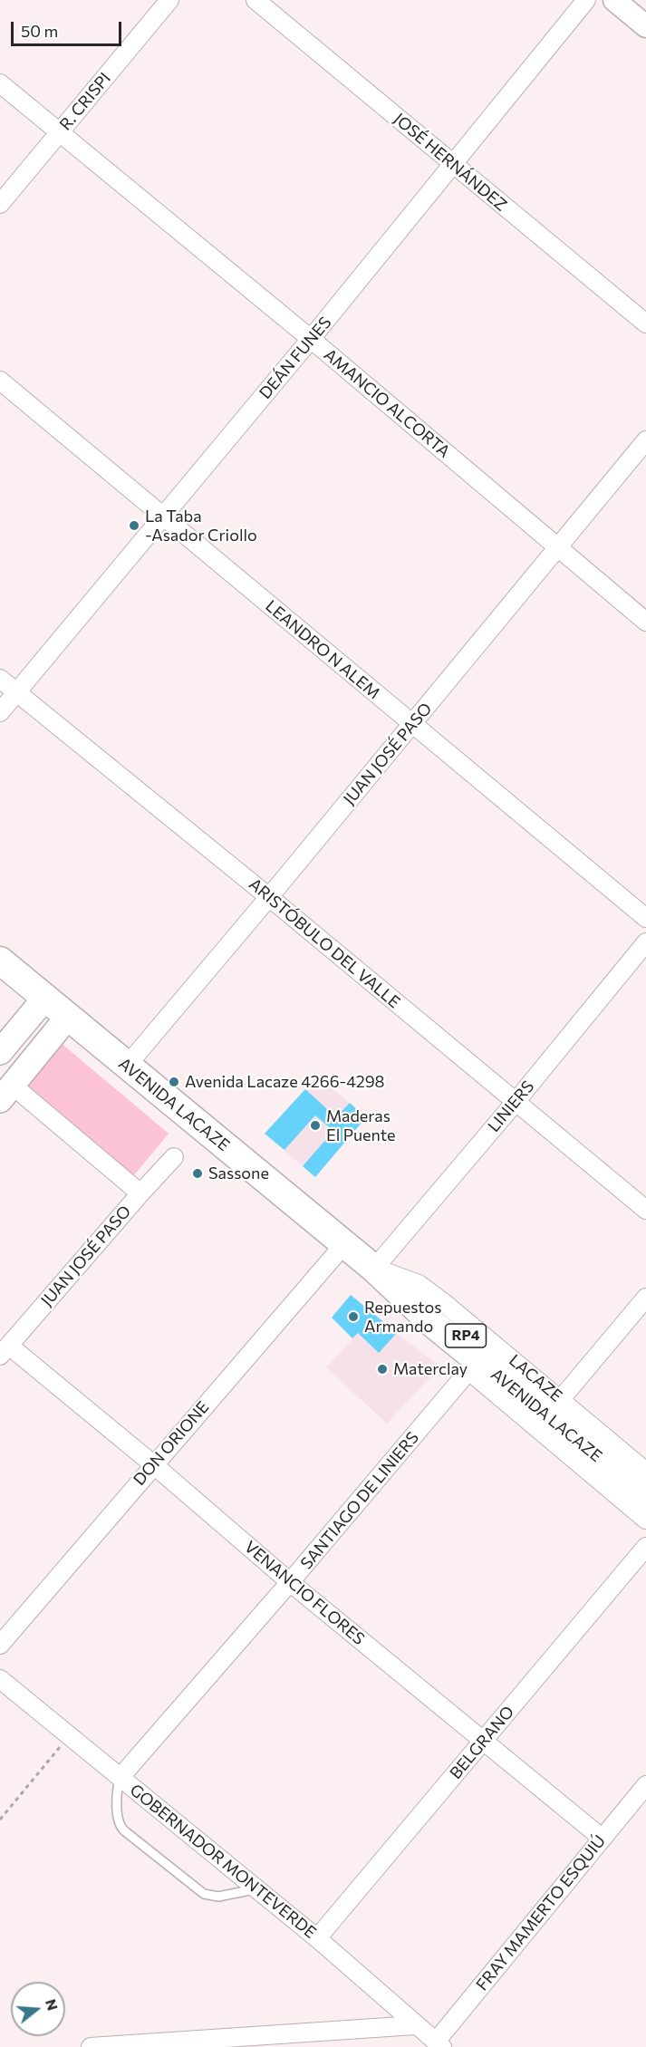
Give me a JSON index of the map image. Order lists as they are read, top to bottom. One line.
{"streets":{"main road":["AVENIDA LACAZE","RP4"],"street":["R. CRISPI","JOSÉ HERNÁNDEZ","DEÁN FUNES","AMANCIO ALCORTA","LEANDRO N ALEM","JUAN JOSÉ PASO","ARISTÓBULO DEL VALLE","LINIERS","LACAZE","DON ORIONE","SANTIAGO DE LINIERS","VENANCIO FLORES","BELGRANO","GOBERNADOR MONTEVERDE","FRAY MAMERTO ESQUIÚ"]},"crossings":[["R. CRISPI","AMANCIO ALCORTA"],["JOSÉ HERNÁNDEZ","DEÁN FUNES"],["DEÁN FUNES","AMANCIO ALCORTA"],["DEÁN FUNES","LEANDRO N ALEM"],["DEÁN FUNES","ARISTÓBULO DEL VALLE"],["AMANCIO ALCORTA","JUAN JOSÉ PASO"],["LEANDRO N ALEM","JUAN JOSÉ PASO"],["JUAN JOSÉ PASO","ARISTÓBULO DEL VALLE"],["JUAN JOSÉ PASO","AVENIDA LACAZE"],["JUAN JOSÉ PASO","VENANCIO FLORES"],["ARISTÓBULO DEL VALLE","LINIERS"],["AVENIDA LACAZE","LINIERS"],["AVENIDA LACAZE","LACAZE"],["AVENIDA LACAZE","DON ORIONE"],["DON ORIONE","VENANCIO FLORES"],["SANTIAGO DE LINIERS","VENANCIO FLORES"],["SANTIAGO DE LINIERS","GOBERNADOR MONTEVERDE"],["VENANCIO FLORES","BELGRANO"],["VENANCIO FLORES","FRAY MAMERTO ESQUIÚ"],["BELGRANO","GOBERNADOR MONTEVERDE"],["GOBERNADOR MONTEVERDE","FRAY MAMERTO ESQUIÚ"]],"places":["La Taba -Asador Criollo","Avenida Lacaze 4266-4298","Maderas El Puente","Sassone","Repuestos Armando","Materclay"],"scale_bar":"50 m","north":"right"}
